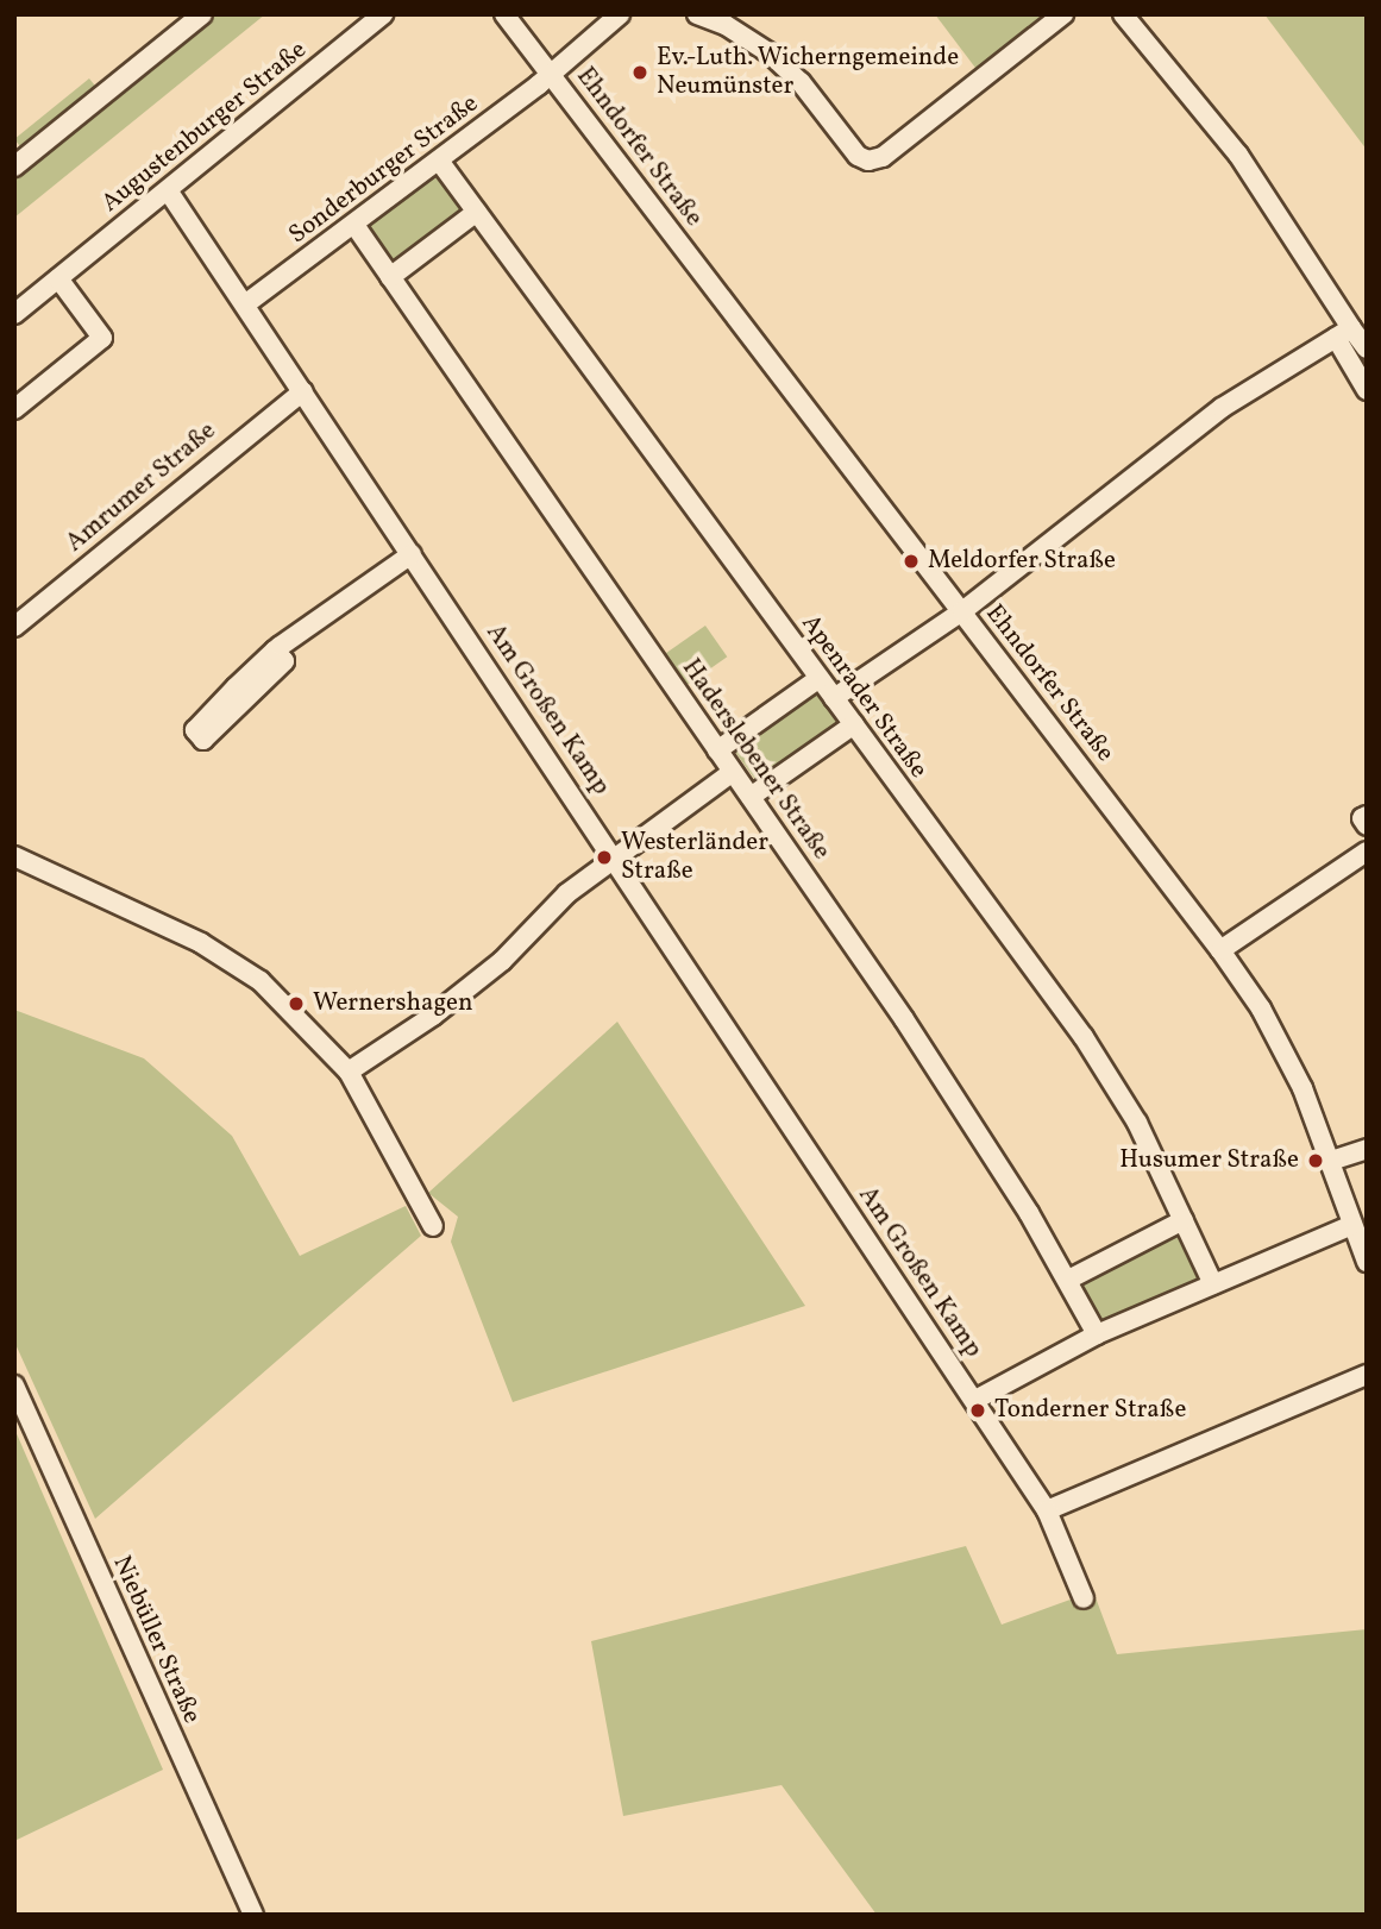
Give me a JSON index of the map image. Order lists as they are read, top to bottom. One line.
{"streets":{"street":["Augustenburger Straße","Ehndorfer Straße","Sonderburger Straße","Amrumer Straße","Apenrader Straße","Am Großen Kamp","Haderslebener Straße","Niebüller Straße"]},"crossings":[["Augustenburger Straße","Am Großen Kamp"],["Ehndorfer Straße","Sonderburger Straße"],["Sonderburger Straße","Apenrader Straße"],["Sonderburger Straße","Am Großen Kamp"],["Sonderburger Straße","Haderslebener Straße"],["Amrumer Straße","Am Großen Kamp"]],"places":["Ev.-Luth. Wicherngemeinde Neumünster","Meldorfer Straße","Westerländer Straße","Wernershagen","Husumer Straße","Tonderner Straße"]}
